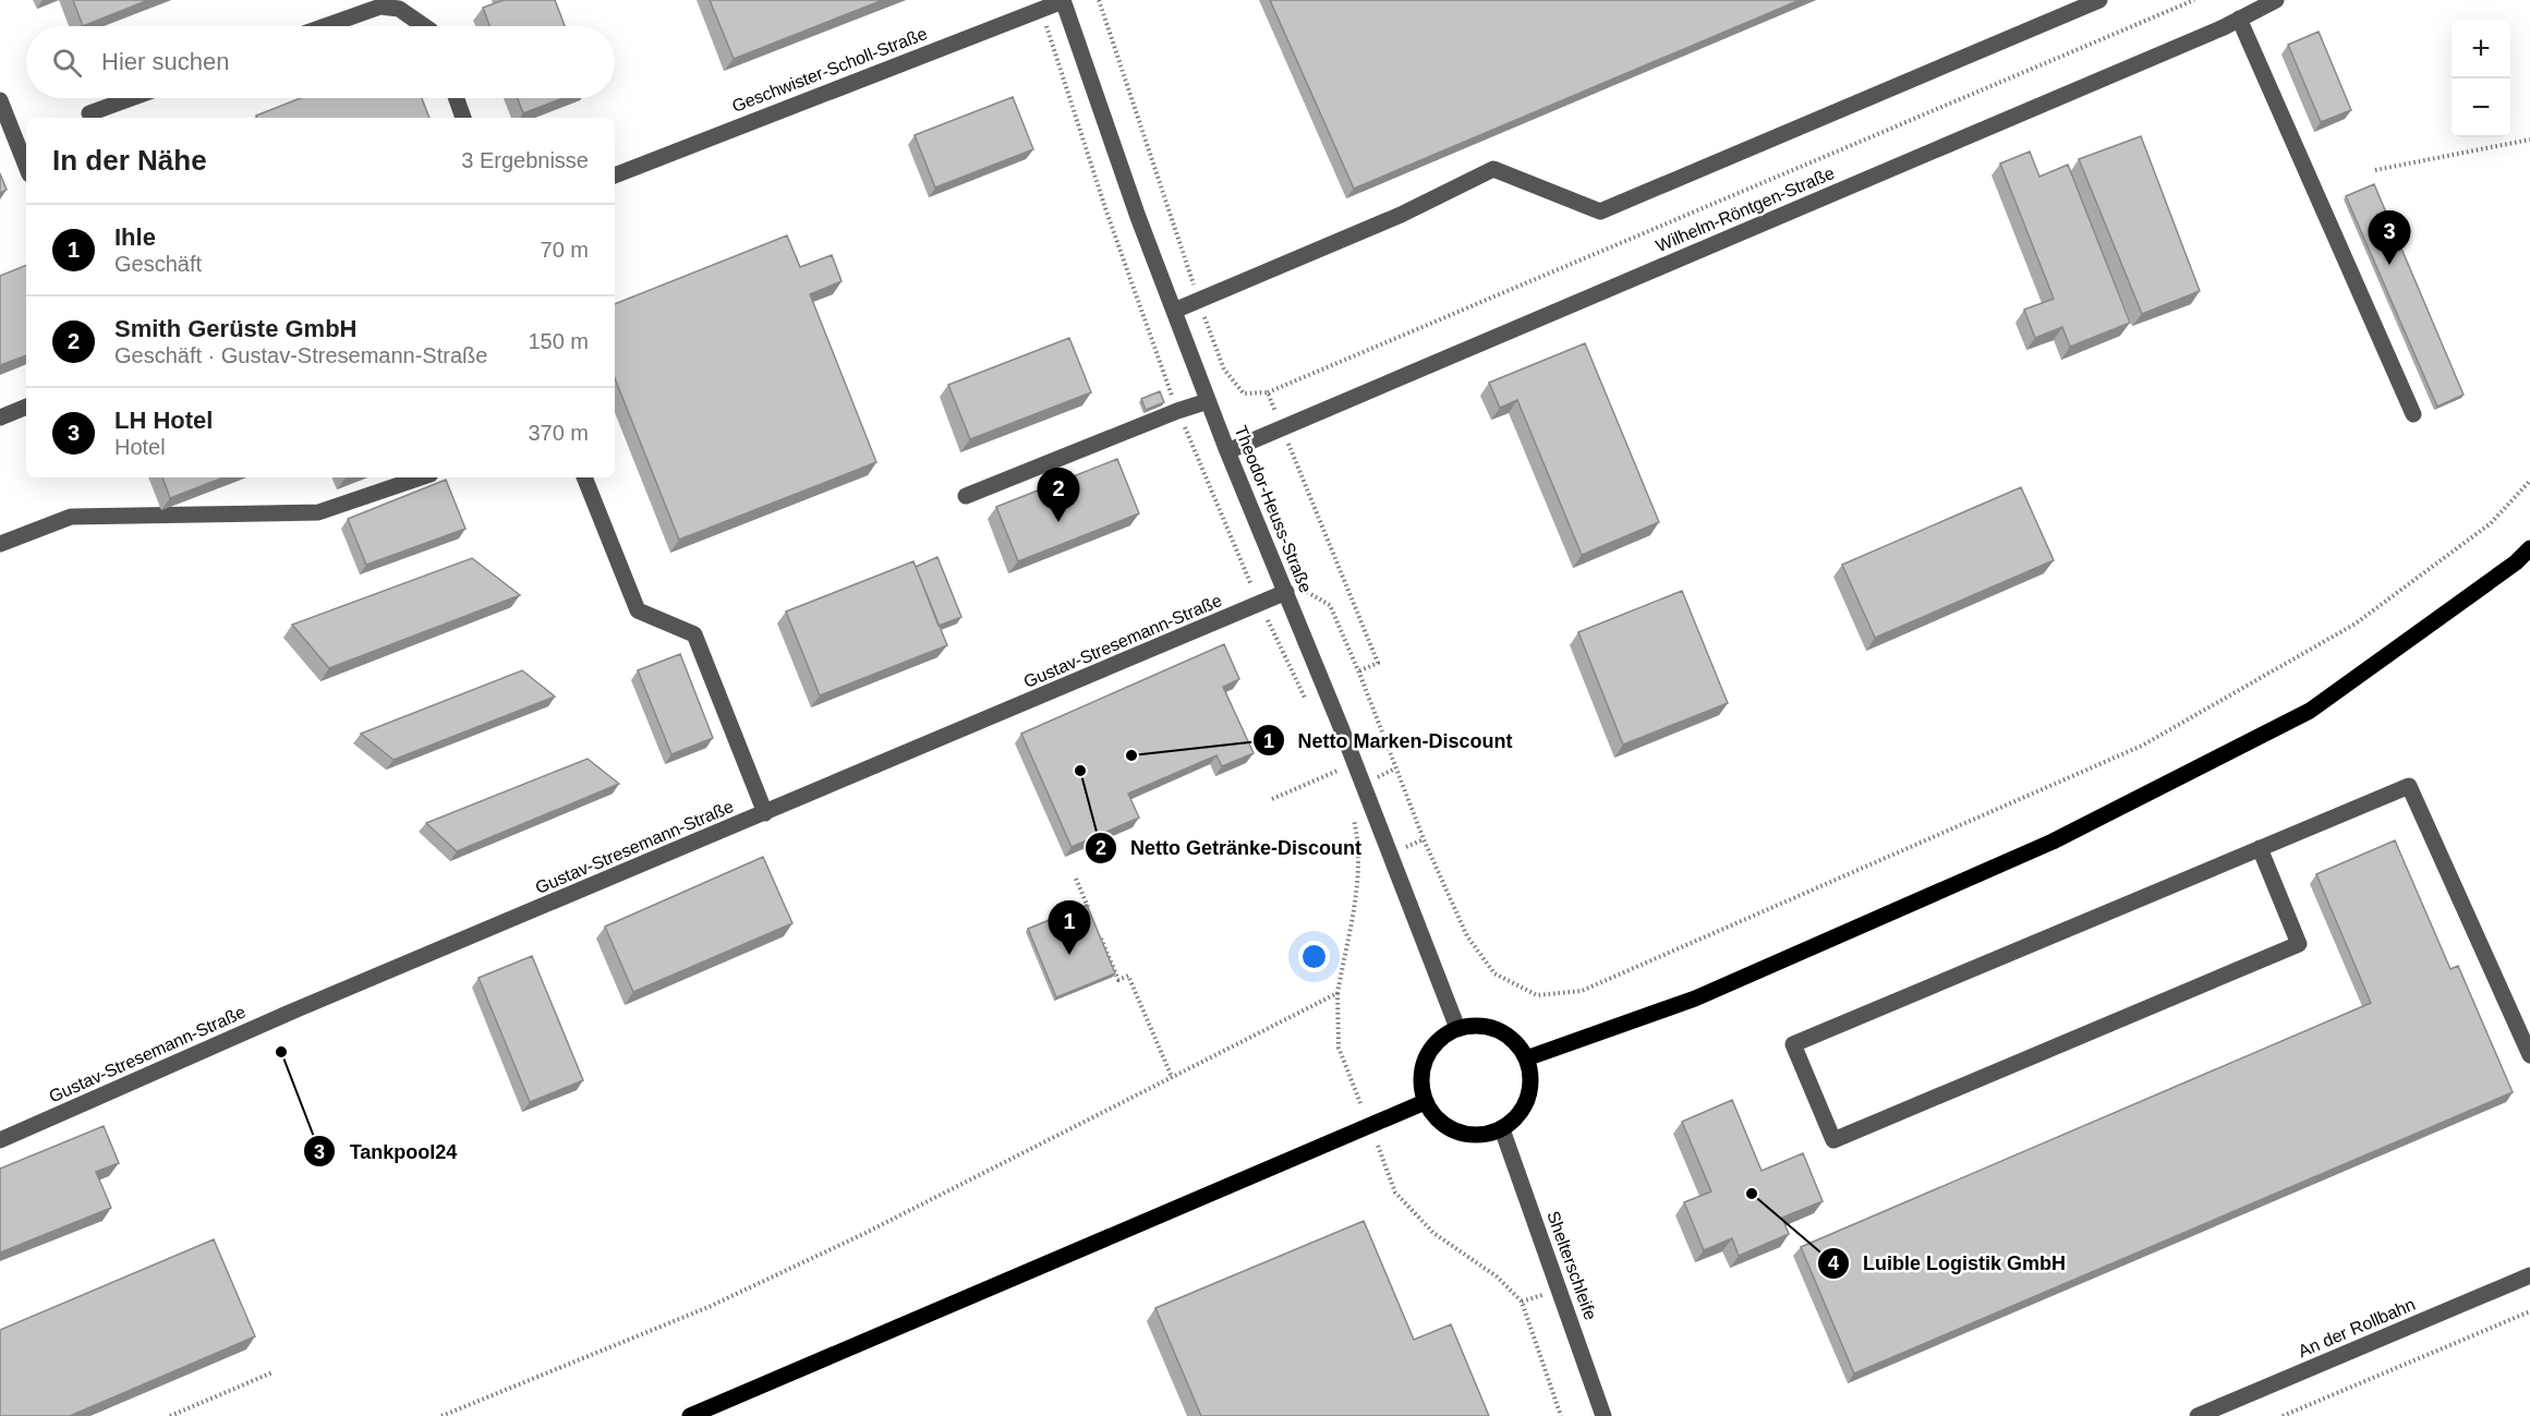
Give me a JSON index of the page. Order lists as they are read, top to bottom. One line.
{"streets":{"street":["Geschwister-Scholl-Straße","Wilhelm-Röntgen-Straße","Theodor-Heuss-Straße","Gustav-Stresemann-Straße","Shelterschleife","An der Rollbahn"]},"crossings":[["Geschwister-Scholl-Straße","Theodor-Heuss-Straße"],["Wilhelm-Röntgen-Straße","Theodor-Heuss-Straße"],["Theodor-Heuss-Straße","Gustav-Stresemann-Straße"],["Theodor-Heuss-Straße","Shelterschleife"]],"places":["Netto Marken-Discount","Netto Getränke-Discount","Tankpool24","Luible Logistik GmbH"],"page":{"map_buttons":["+","−"],"search":"Hier suchen","heading":["In der Nähe","3 Ergebnisse"],"list":[{"mark":"1","name":"Ihle","note":"Geschäft","value":"70 m"},{"mark":"2","name":"Smith Gerüste GmbH","note":"Geschäft · Gustav-Stresemann-Straße","value":"150 m"},{"mark":"3","name":"LH Hotel","note":"Hotel","value":"370 m"}],"pins":["3","2","1"]}}
